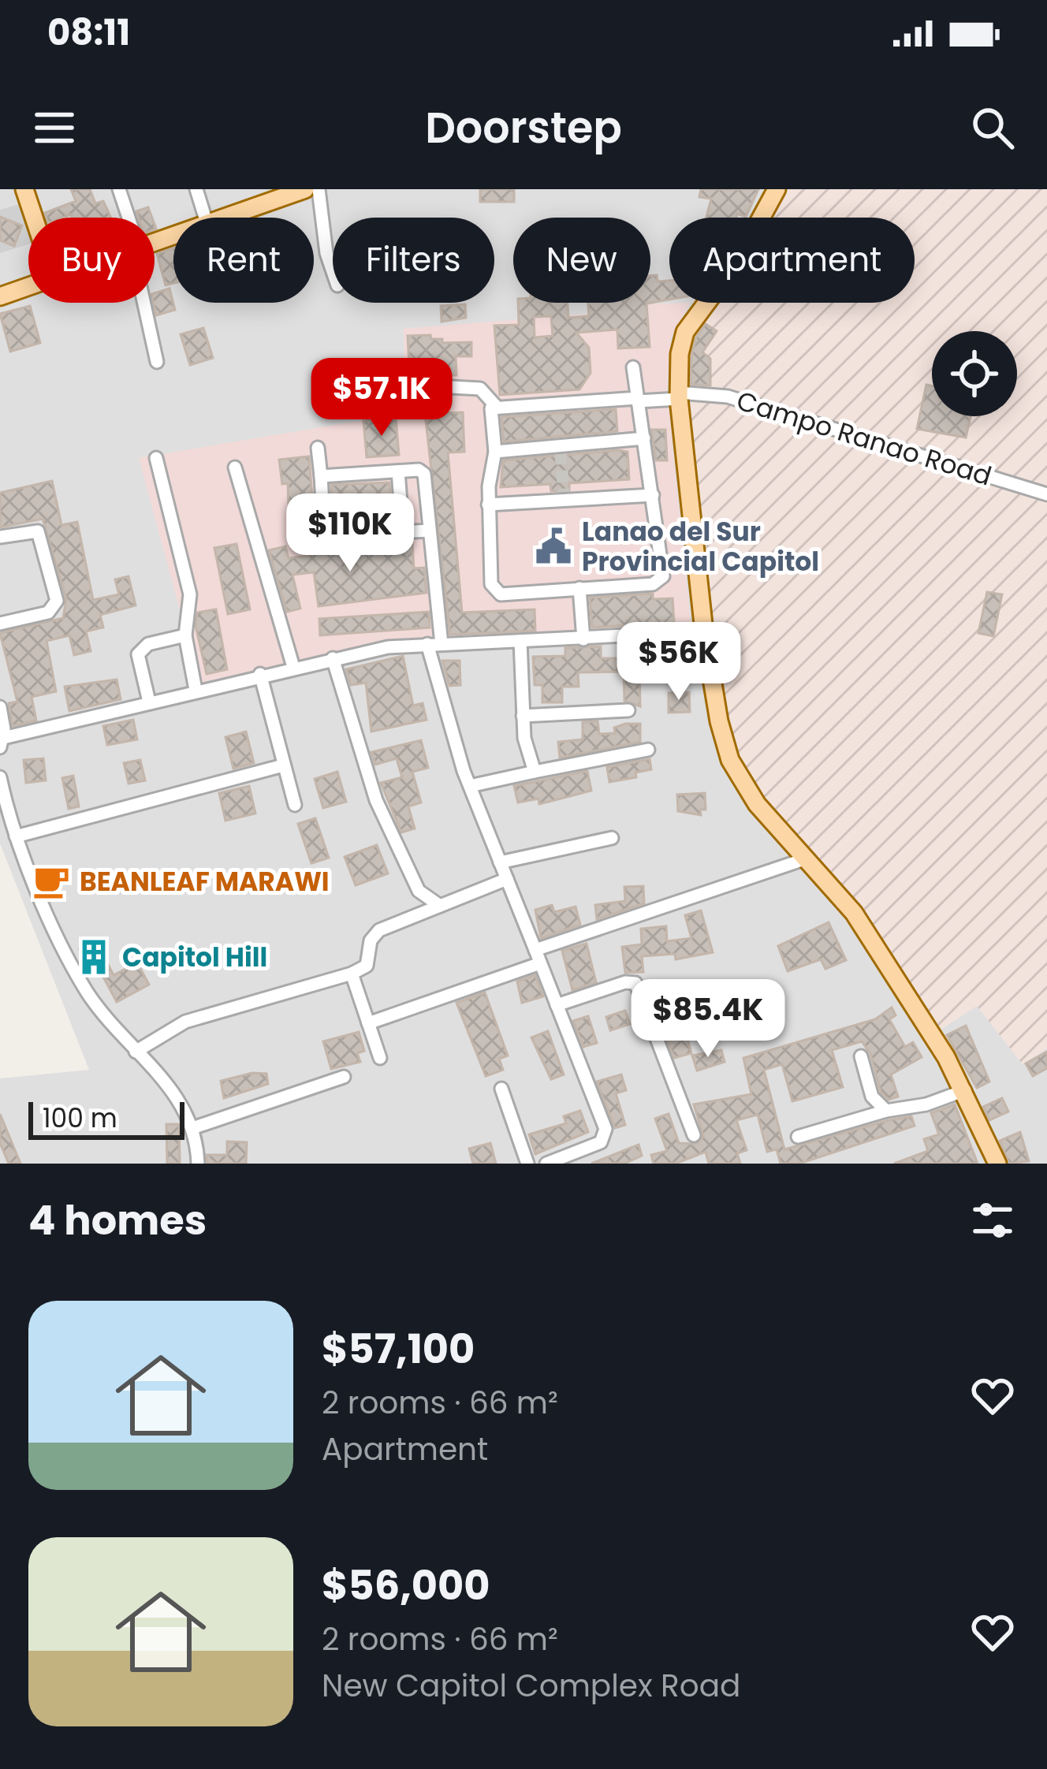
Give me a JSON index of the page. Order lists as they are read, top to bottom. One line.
{"streets":{"street":["Campo Ranao Road"]},"places":{"public building":["Lanao del Sur Provincial Capitol"],"cafe":["BEANLEAF MARAWI"],"building":["Capitol Hill"]},"scale_bar":"100 m","page":{"status":"08:11","header":"Doorstep","chip":["Buy","Rent","Filters","New","Apartment"],"price":["$57.1K","$110K","$56K","$85.4K"],"scale":"100 m","heading":"4 homes","list":[{"name":"$57,100","note":"2 rooms · 66 m² · Apartment"},{"name":"$56,000","note":"2 rooms · 66 m² · New Capitol Complex Road"}]}}
